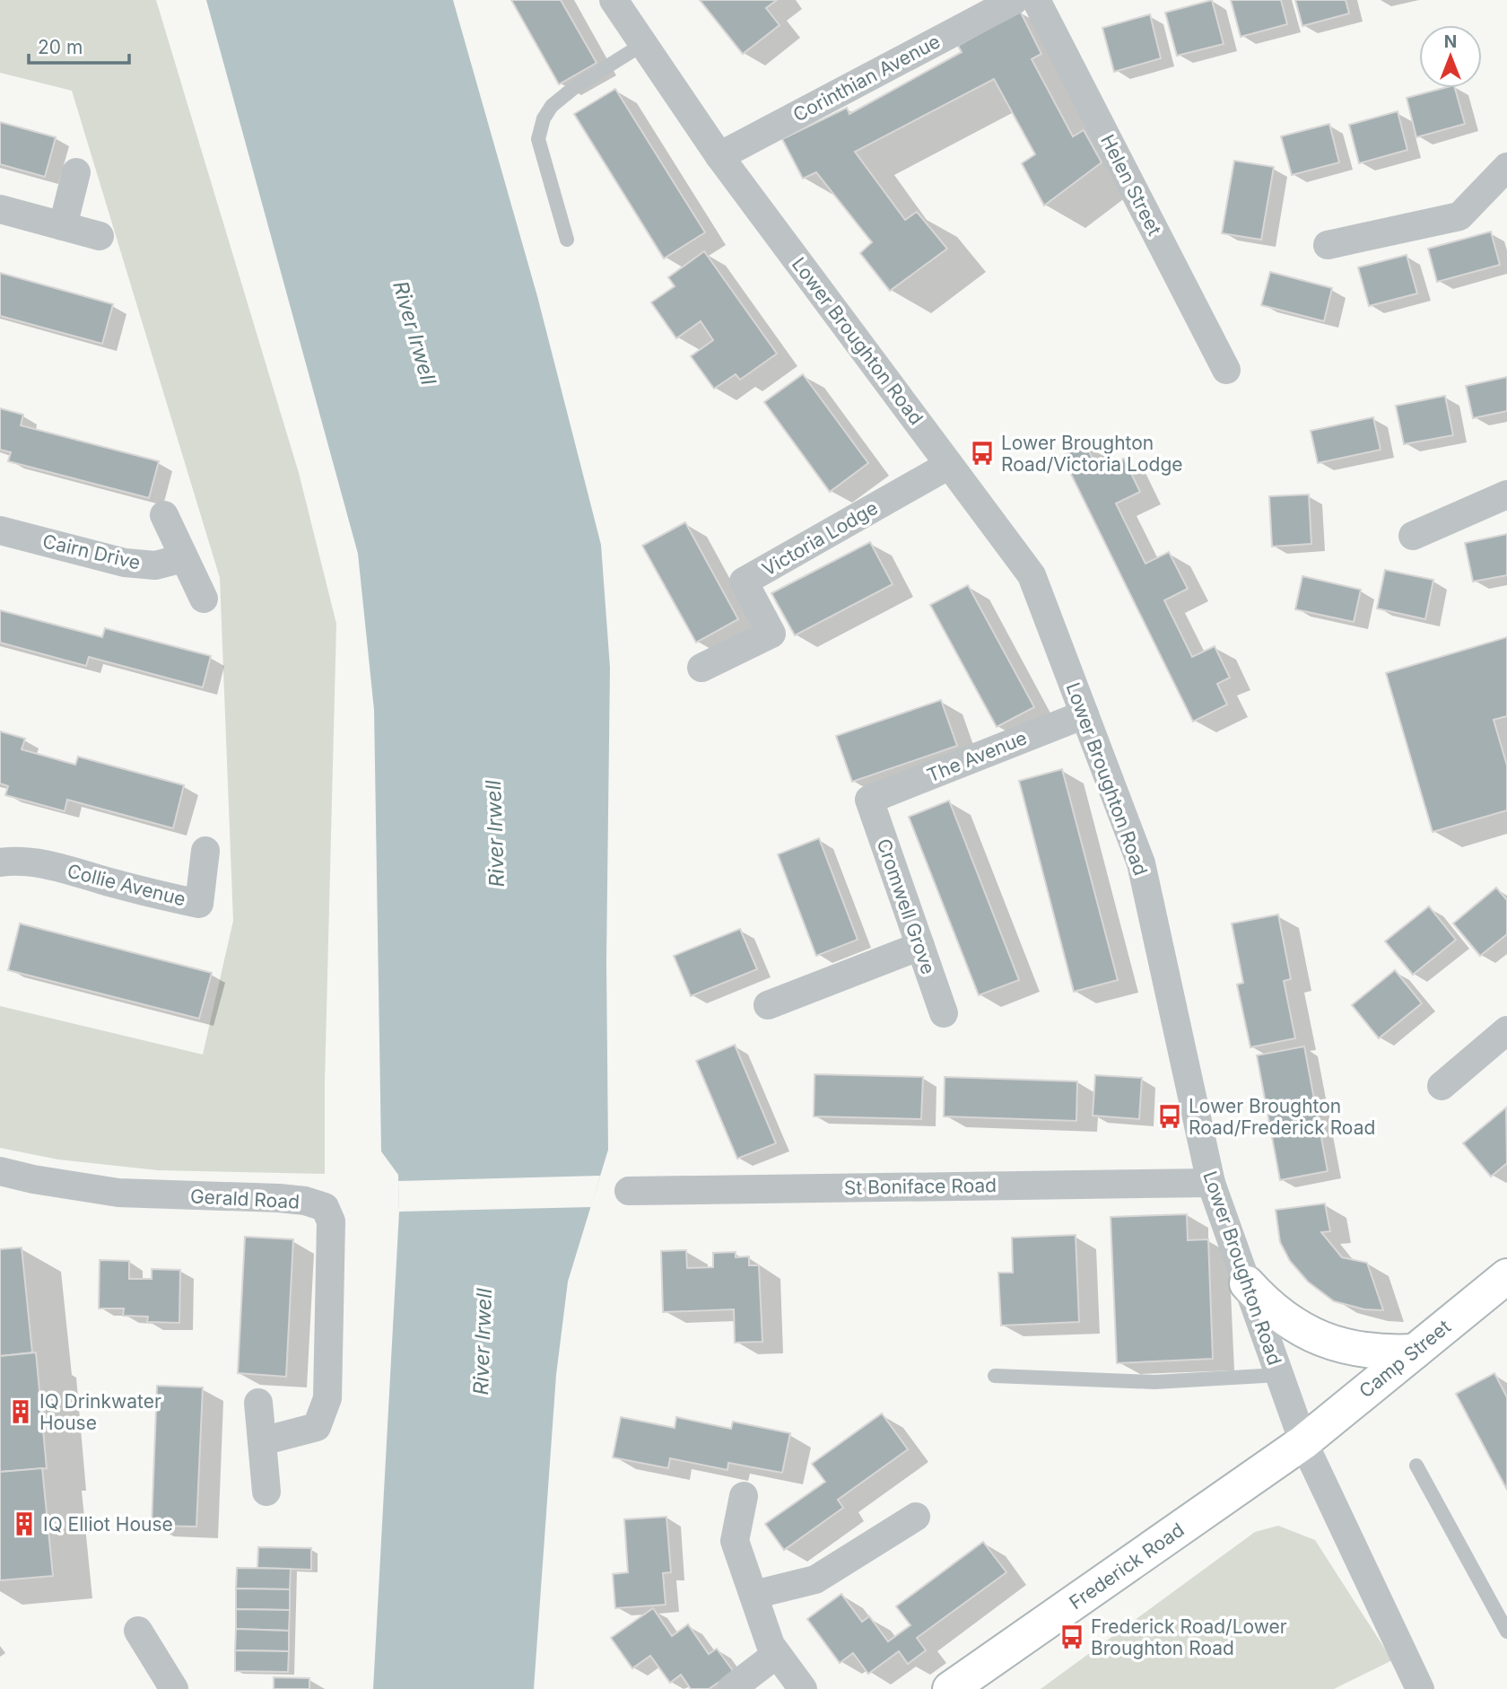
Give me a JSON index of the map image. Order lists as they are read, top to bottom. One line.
{"streets":{"main road":["Camp Street","Frederick Road"],"street":["Corinthian Avenue","Helen Street","Lower Broughton Road","Victoria Lodge","Cairn Drive","The Avenue","Collie Avenue","Cromwell Grove","St Boniface Road","Gerald Road"]},"crossings":[["Corinthian Avenue","Lower Broughton Road"],["Lower Broughton Road","Victoria Lodge"],["Lower Broughton Road","The Avenue"],["Lower Broughton Road","St Boniface Road"],["Lower Broughton Road","Camp Street"],["Lower Broughton Road","Frederick Road"],["The Avenue","Cromwell Grove"],["Camp Street","Frederick Road"]],"water":["River Irwell"],"places":{"bus stop":["Lower Broughton Road/Victoria Lodge","Lower Broughton Road/Frederick Road","Frederick Road/Lower Broughton Road"],"building":["IQ Drinkwater House","IQ Elliot House"]},"scale_bar":"20 m","north":"top"}
